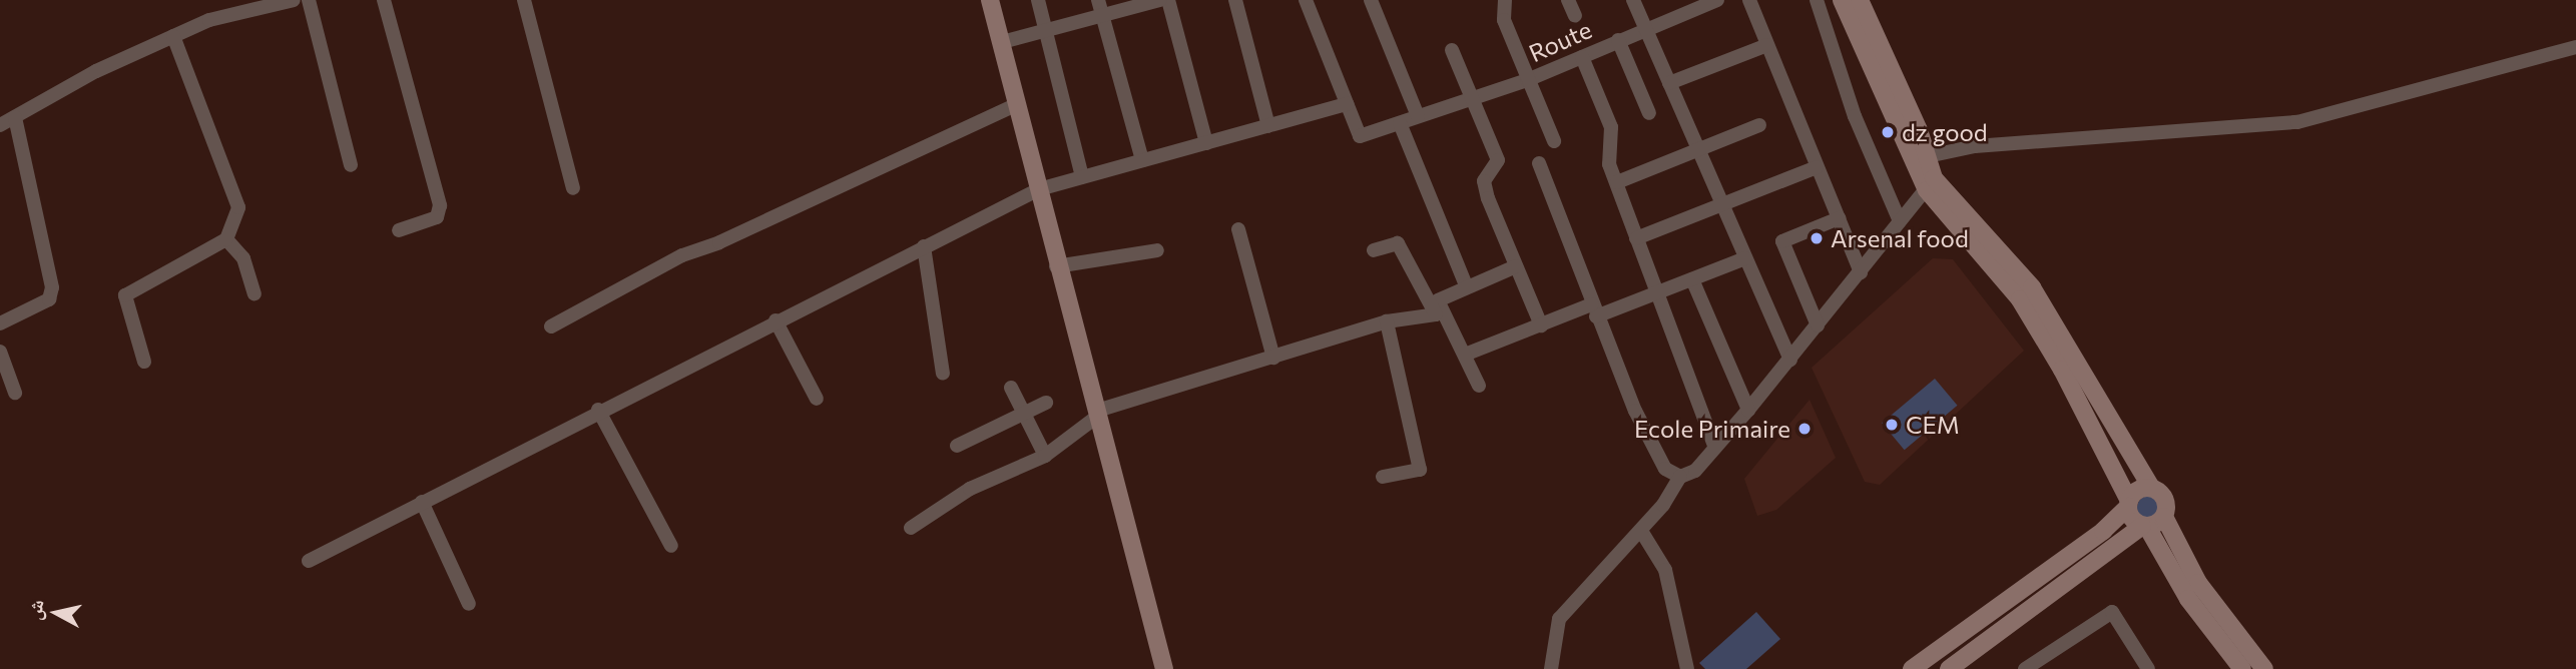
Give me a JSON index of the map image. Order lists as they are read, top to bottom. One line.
{"streets":{"street":["Route"]},"places":["dz good","Arsenal food","CEM","Ecole Primaire"],"north":"left"}
